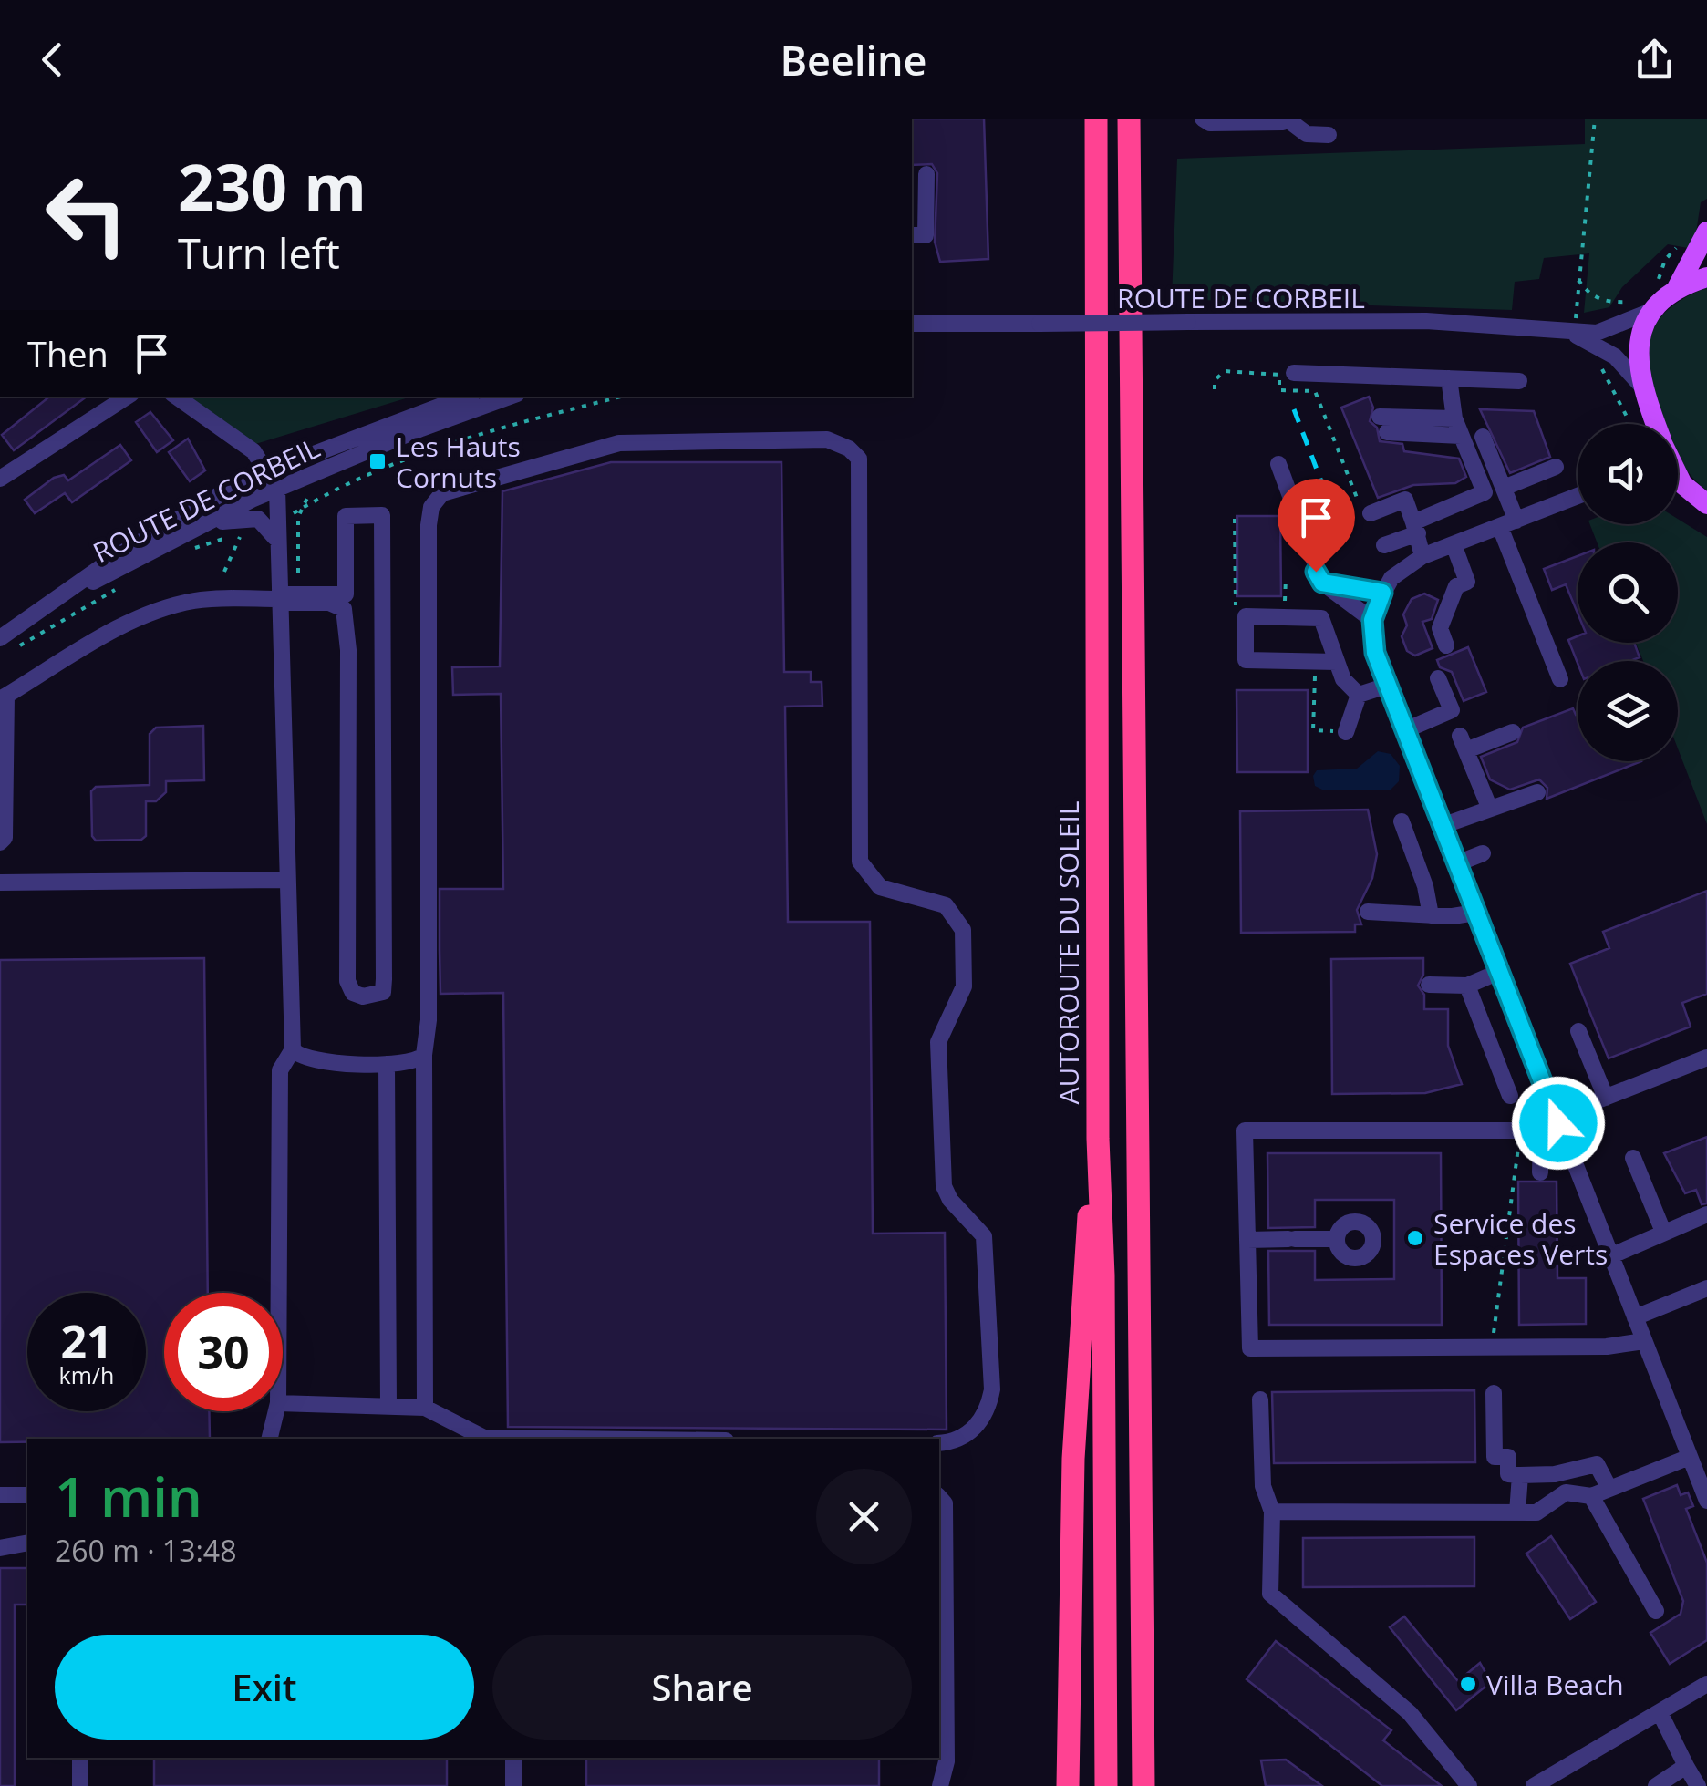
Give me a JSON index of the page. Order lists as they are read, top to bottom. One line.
{"streets":{"highway":["AUTOROUTE DU SOLEIL"],"street":["ROUTE DE CORBEIL"]},"places":{"transit":["Les Hauts Cornuts"],"other":["Service des Espaces Verts","Villa Beach"]},"page":{"header":"Beeline","turn":["230 m","Turn left"],"then":"Then","speed":"21 km/h","limit":"30","heading":["1 min","260 m · 13:48"],"buttons":["Exit","Share"]}}
